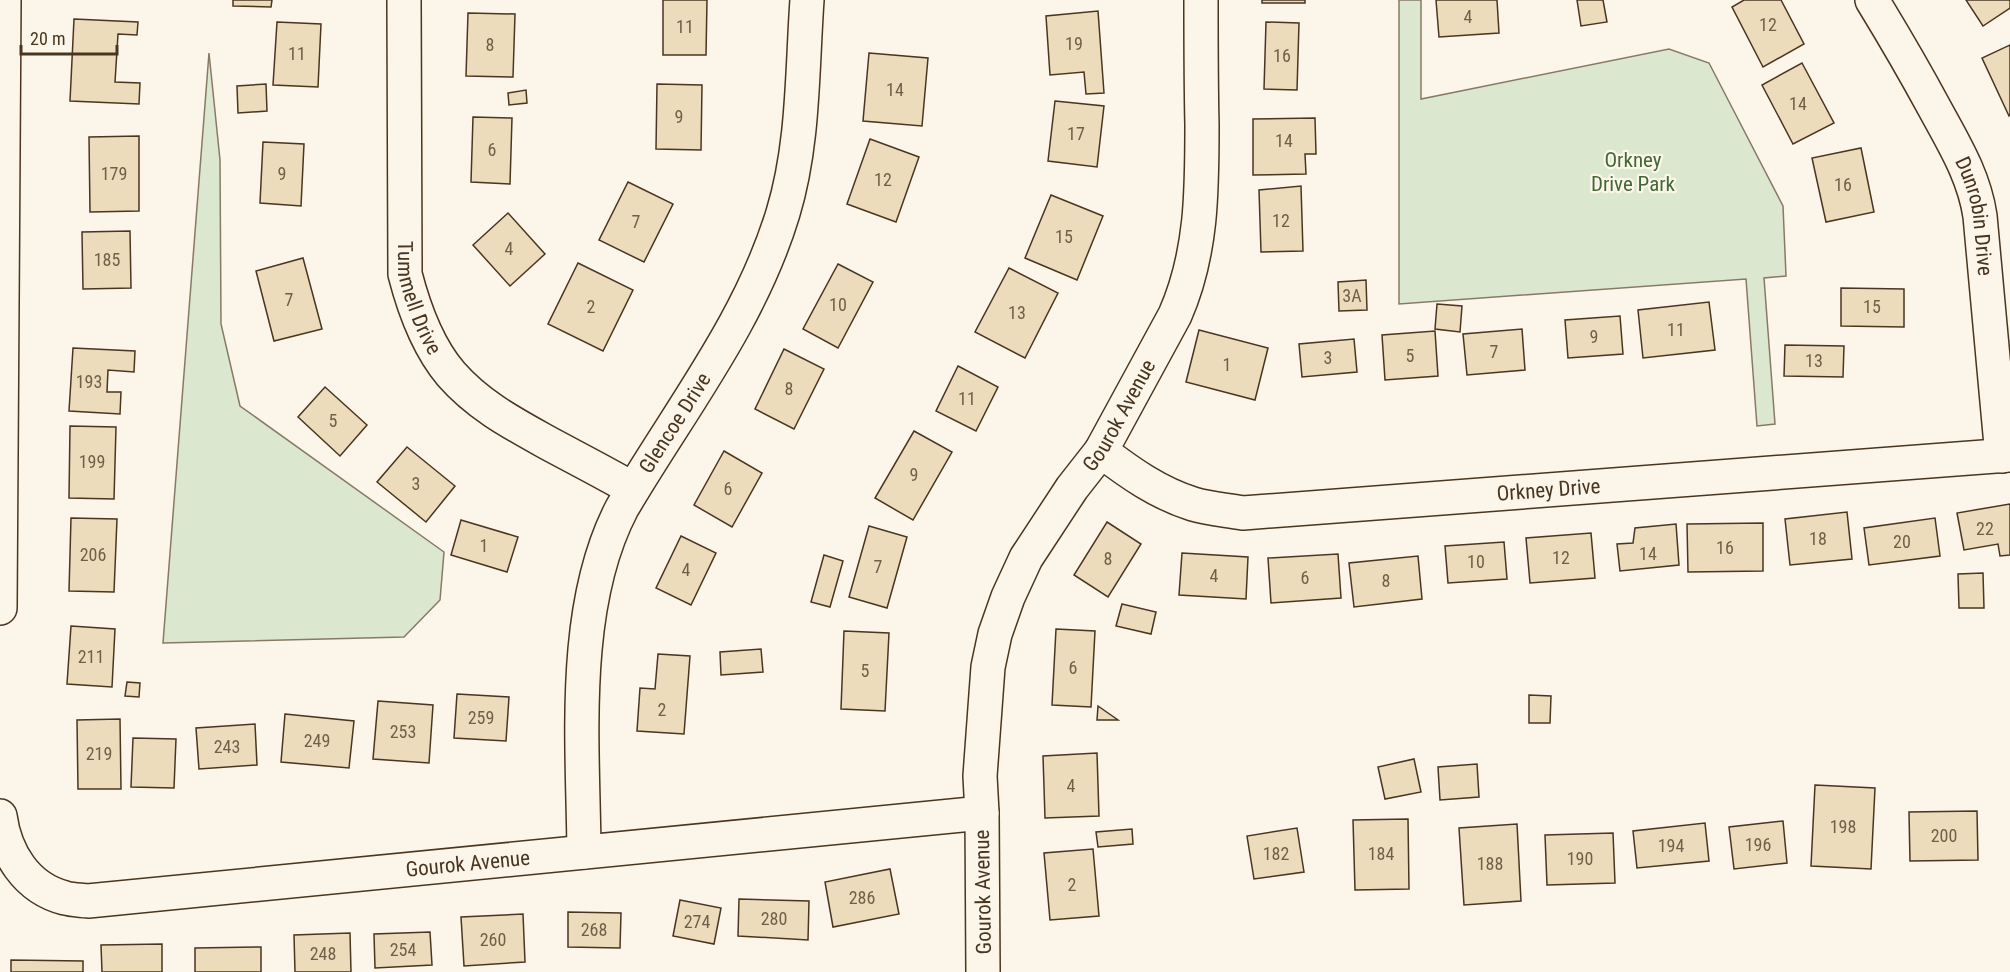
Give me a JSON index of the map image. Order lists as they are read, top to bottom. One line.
{"streets":{"street":["Dunrobin Drive","Tummell Drive","Gourok Avenue","Glencoe Drive","Orkney Drive"]},"crossings":[["Dunrobin Drive","Orkney Drive"],["Tummell Drive","Glencoe Drive"],["Gourok Avenue","Glencoe Drive"],["Gourok Avenue","Orkney Drive"]],"parks":["Orkney Drive Park"],"house_numbers":["4","12","11","19","8","11","16","14","14","9","17","14","6","179","9","12","16","12","7","15","4","185","3A","7","10","2","15","13","11","9","7","5","3","13","1","193","8","11","5","199","9","3","6","22","18","20","1","16","14","206","12","8","10","7","4","4","6","8","211","6","5","2","259","253","249","243","219","4","198","200","196","194","182","184","190","188","2","286","280","274","268","260","254","248"],"scale_bar":"20 m"}
